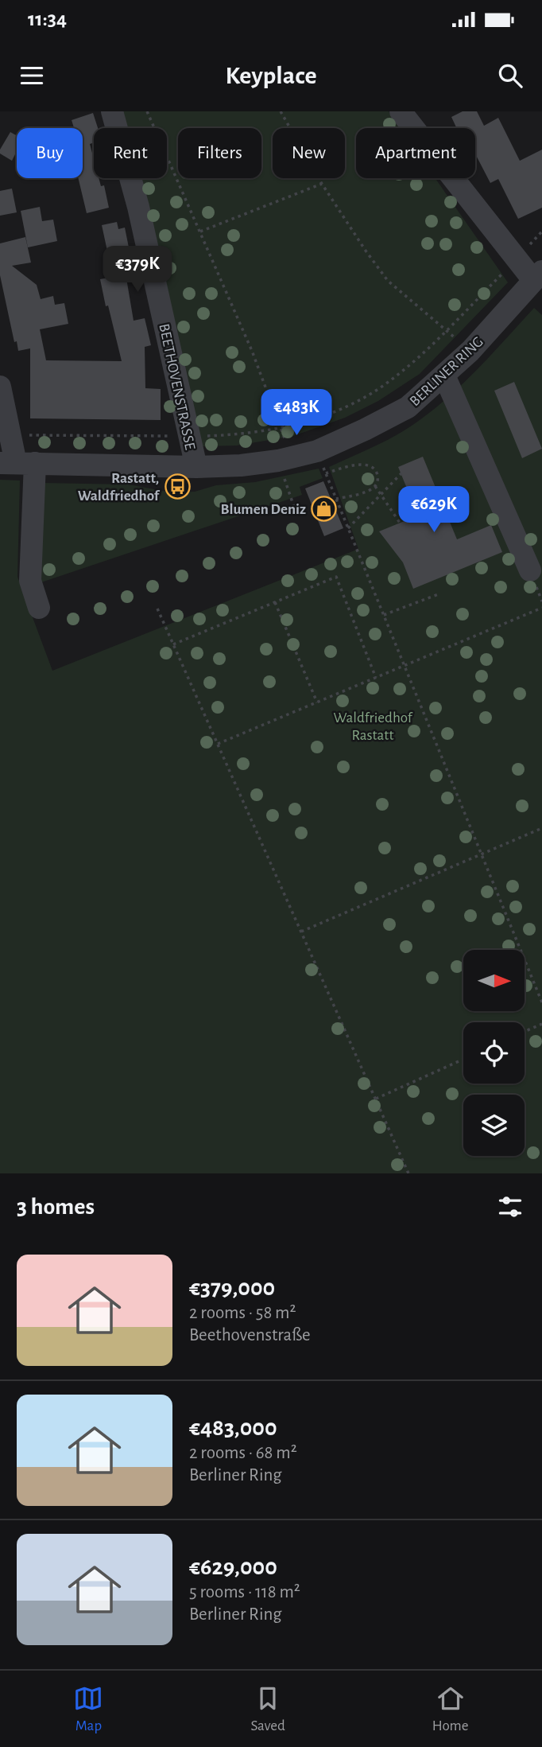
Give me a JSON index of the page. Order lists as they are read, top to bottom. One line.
{"streets":{"street":["BERLINER RING","BEETHOVENSTRASSE"]},"crossings":[["BERLINER RING","BEETHOVENSTRASSE"]],"parks":["Waldfriedhof Rastatt"],"places":{"bus stop":["Rastatt, Waldfriedhof"],"shop":["Blumen Deniz"]},"north":"right","page":{"status":"11:34","header":"Keyplace","chip":["Buy","Rent","Filters","New","Apartment"],"price":["€379K","€483K","€629K"],"heading":"3 homes","list":[{"name":"€379,000","note":"2 rooms · 58 m² · Beethovenstraße"},{"name":"€483,000","note":"2 rooms · 68 m² · Berliner Ring"},{"name":"€629,000","note":"5 rooms · 118 m² · Berliner Ring"}],"tabs":["Map","Saved","Home"]}}
